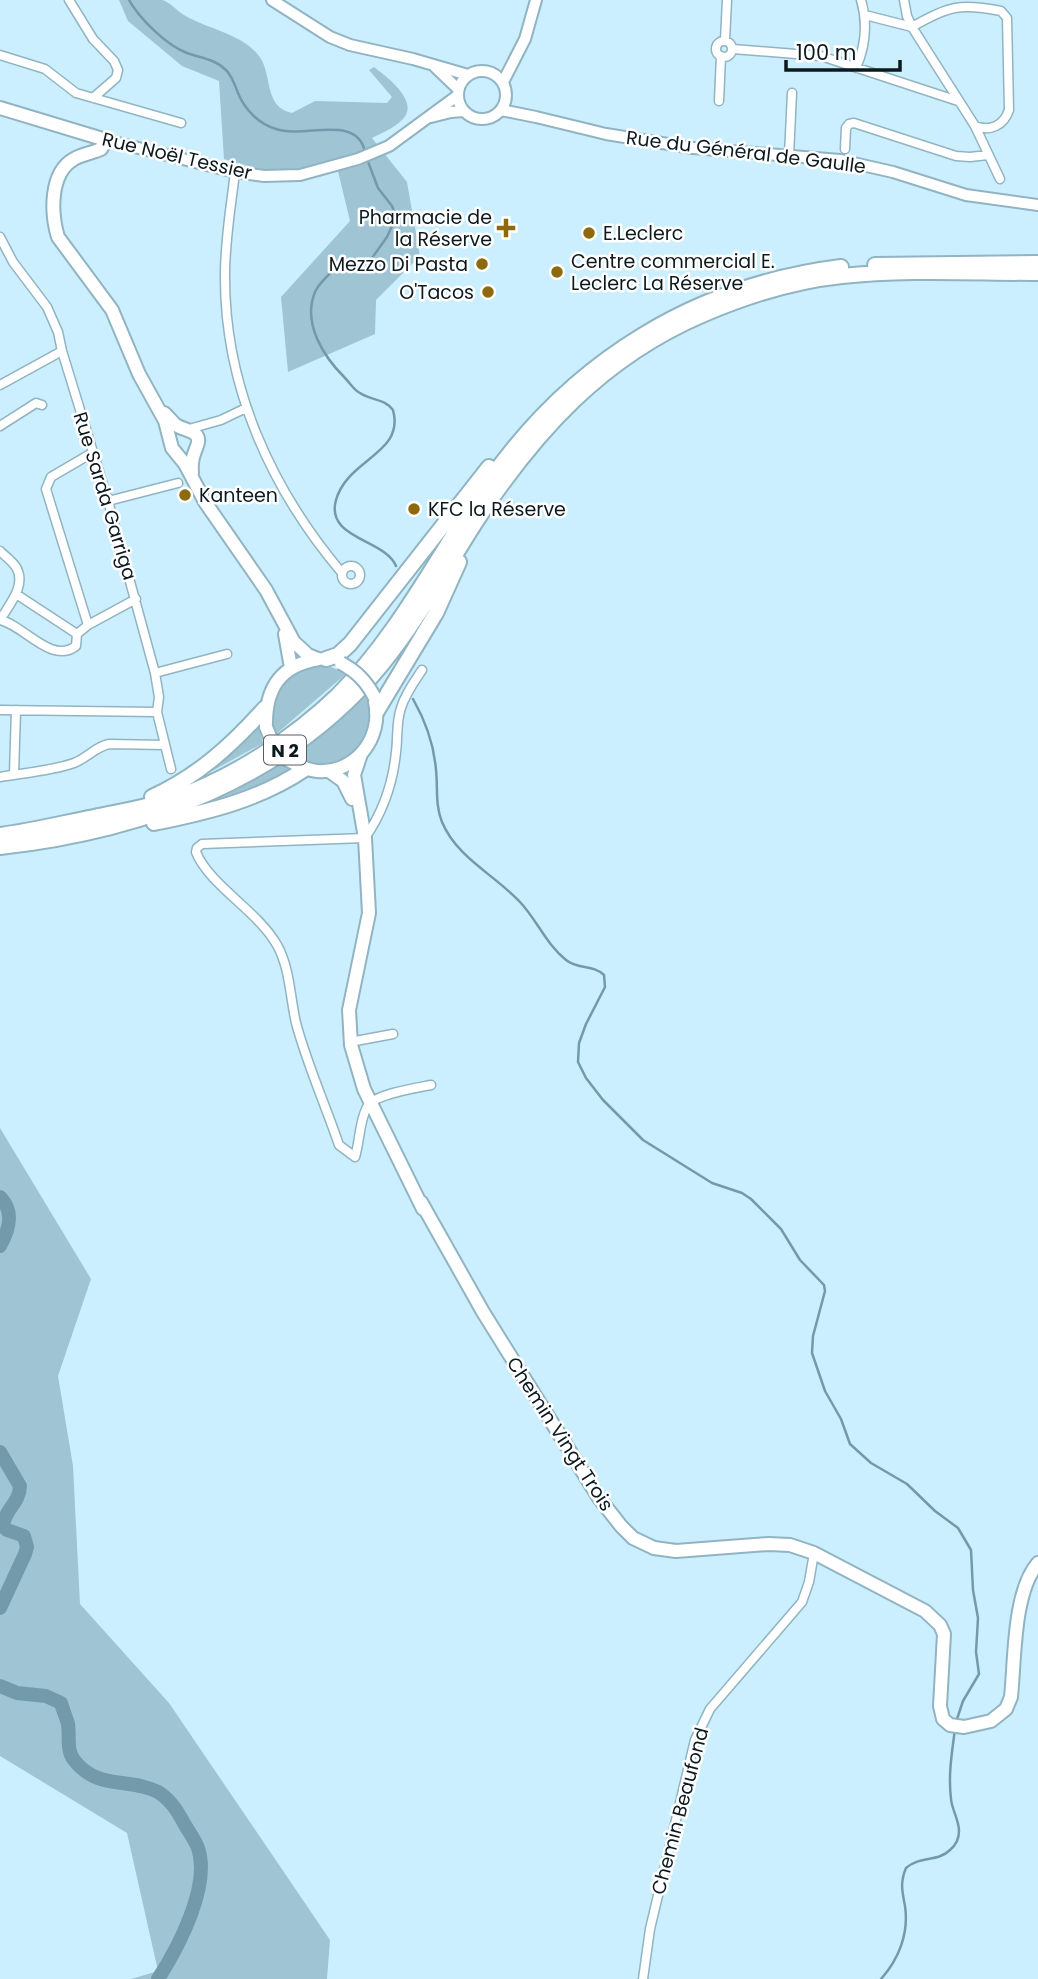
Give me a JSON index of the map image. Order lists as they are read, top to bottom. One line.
{"streets":{"highway":["N 2"],"main road":["Rue Noël Tessier","Chemin Vingt Trois"],"street":["Rue du Général de Gaulle","Rue Sarda Garriga","Chemin Beaufond"]},"crossings":[["Rue du Général de Gaulle","Rue Noël Tessier"],["Chemin Vingt Trois","Chemin Beaufond"]],"places":{"health":["Pharmacie de la Réserve"],"other":["E.Leclerc","Mezzo Di Pasta","Centre commercial E. Leclerc La Réserve","O'Tacos","Kanteen","KFC la Réserve"]},"scale_bar":"100 m"}
